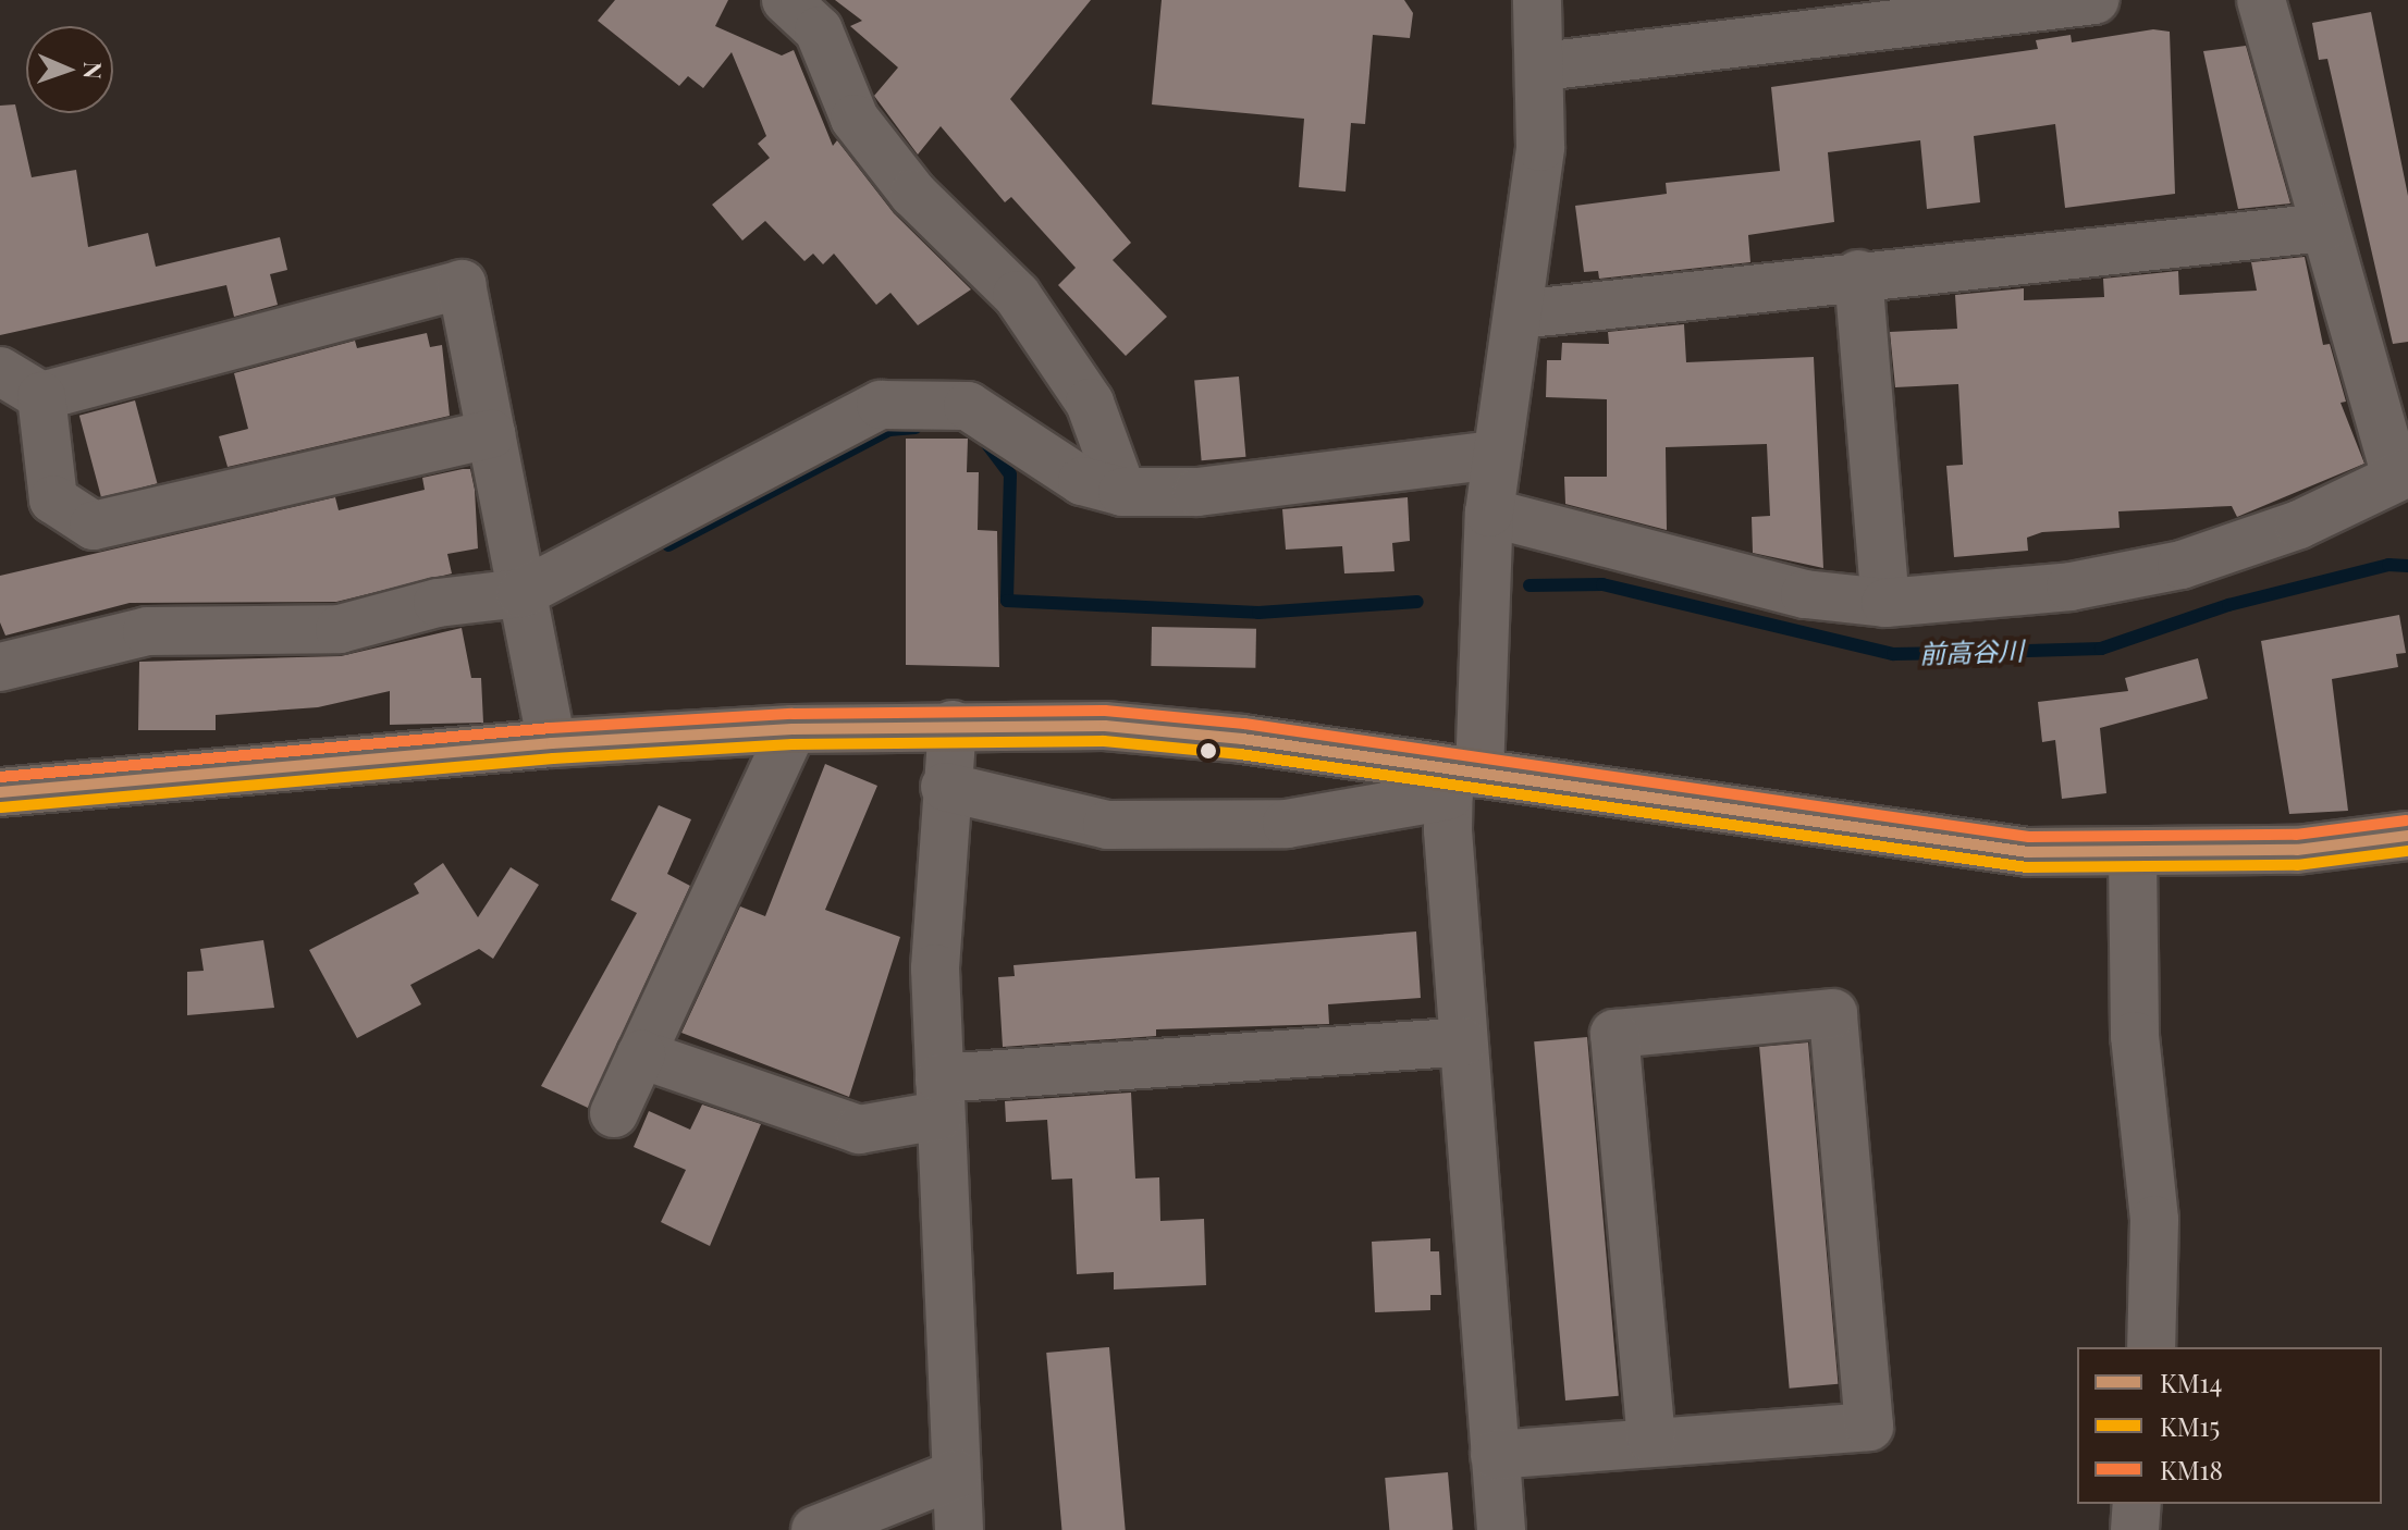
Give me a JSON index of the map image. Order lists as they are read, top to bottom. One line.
{"water":["前高谷川"],"lines":["transit line KM18","transit line KM14","transit line KM15"],"legend":["KM14","KM15","KM18"],"north":"right"}
